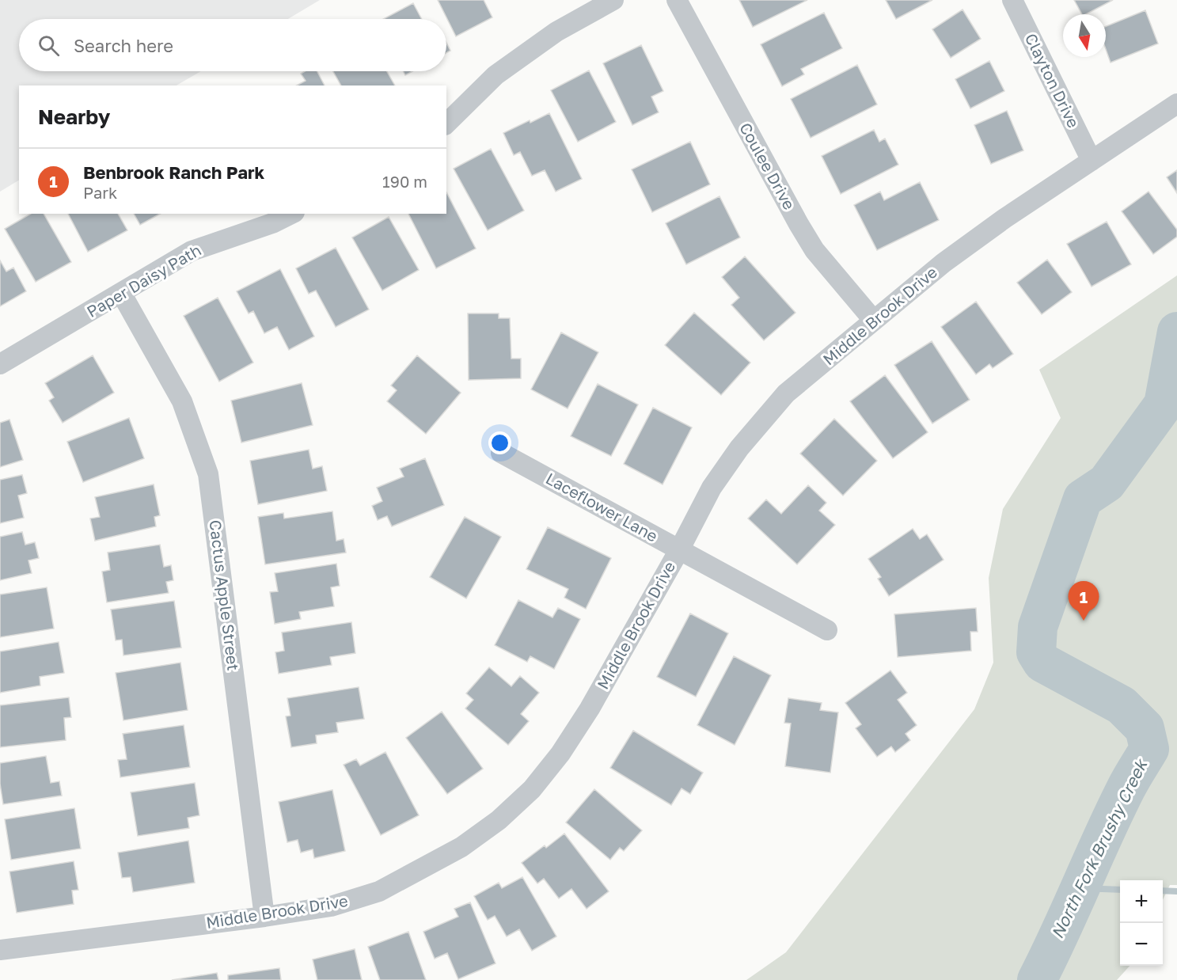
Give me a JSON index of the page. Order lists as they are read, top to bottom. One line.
{"streets":{"street":["Clayton Drive","Coulee Drive","Paper Daisy Path","Middle Brook Drive","Laceflower Lane","Cactus Apple Street"]},"crossings":[["Clayton Drive","Middle Brook Drive"],["Coulee Drive","Middle Brook Drive"],["Paper Daisy Path","Cactus Apple Street"],["Middle Brook Drive","Laceflower Lane"],["Middle Brook Drive","Cactus Apple Street"]],"water":["North Fork Brushy Creek"],"north":"bottom","page":{"search":"Search here","heading":"Nearby","list":[{"mark":"1","name":"Benbrook Ranch Park","note":"Park","value":"190 m"}],"pins":"1","map_buttons":["+","−"]}}
